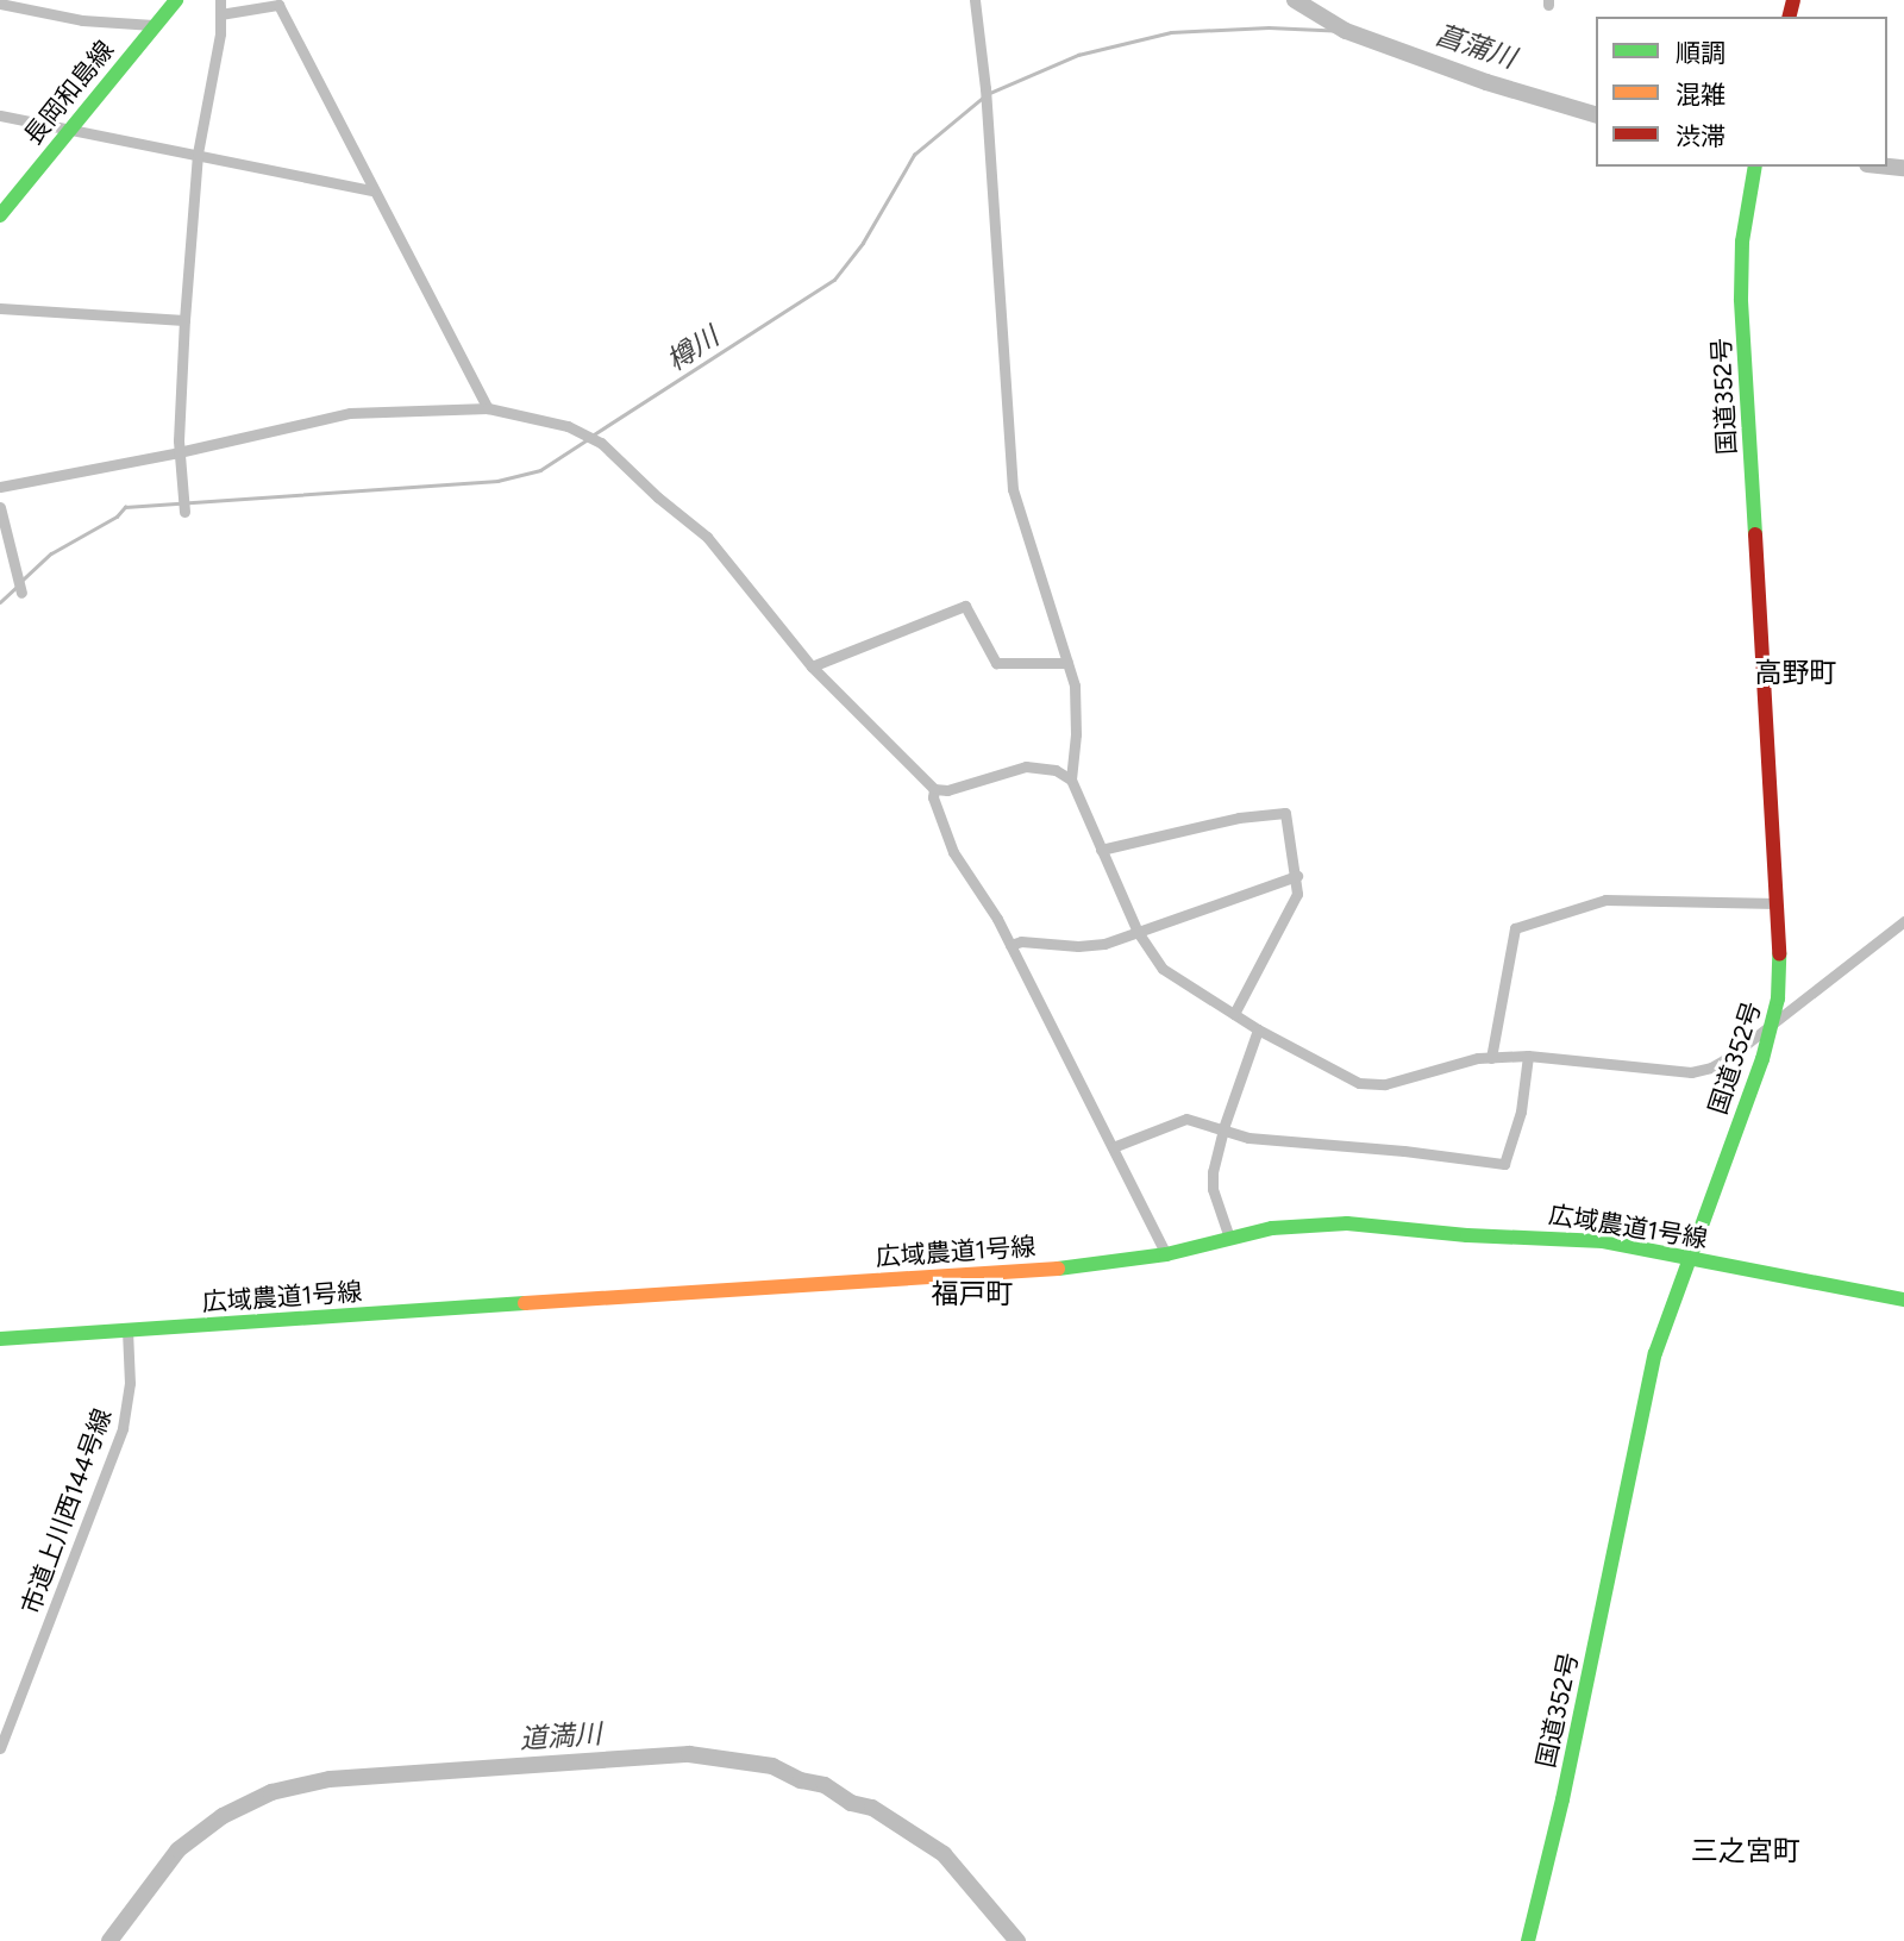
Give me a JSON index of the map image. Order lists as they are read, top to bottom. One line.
{"streets":{"main road":["長岡和島線","国道352号","広域農道1号線"],"street":["市道上川西144号線"]},"crossings":[["国道352号","広域農道1号線"],["広域農道1号線","市道上川西144号線"]],"districts":["高野町","福戸町","三之宮町"],"water":["菖蒲川","樽川","道満川"],"legend":["順調","混雑","渋滞"]}
